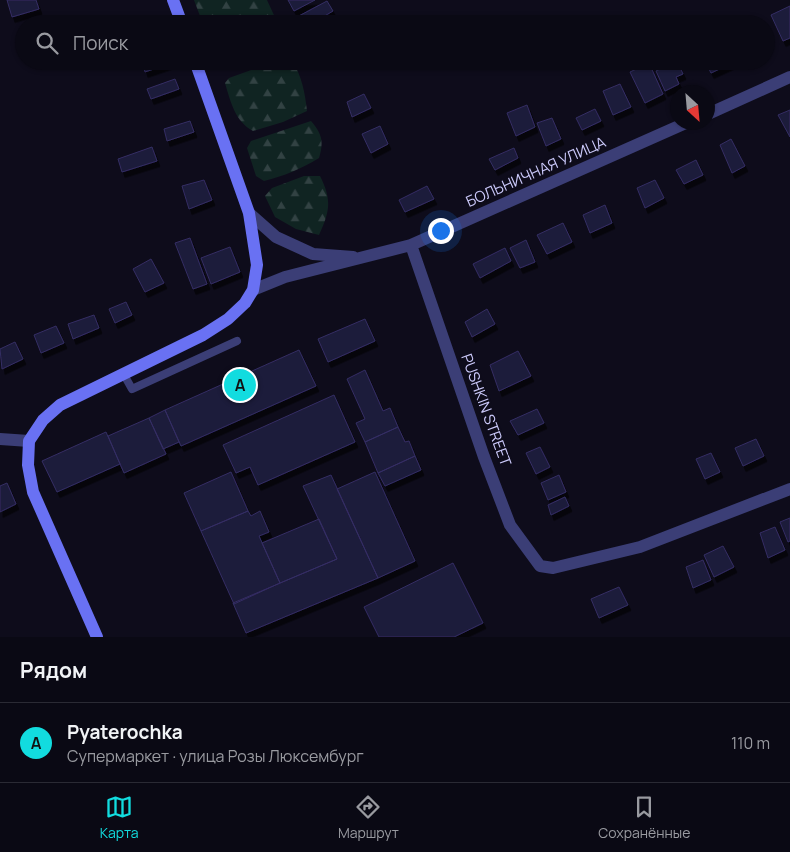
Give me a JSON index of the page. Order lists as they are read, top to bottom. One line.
{"streets":{"street":["БОЛЬНИЧНАЯ УЛИЦА","PUSHKIN STREET"]},"crossings":[["БОЛЬНИЧНАЯ УЛИЦА","PUSHKIN STREET"]],"north":"bottom right","page":{"search":"Поиск","pins":"A","heading":"Рядом","list":[{"mark":"A","name":"Pyaterochka","note":"Супермаркет · улица Розы Люксембург","value":"110 m"}],"nav":["Карта","Маршрут","Сохранённые"]}}
